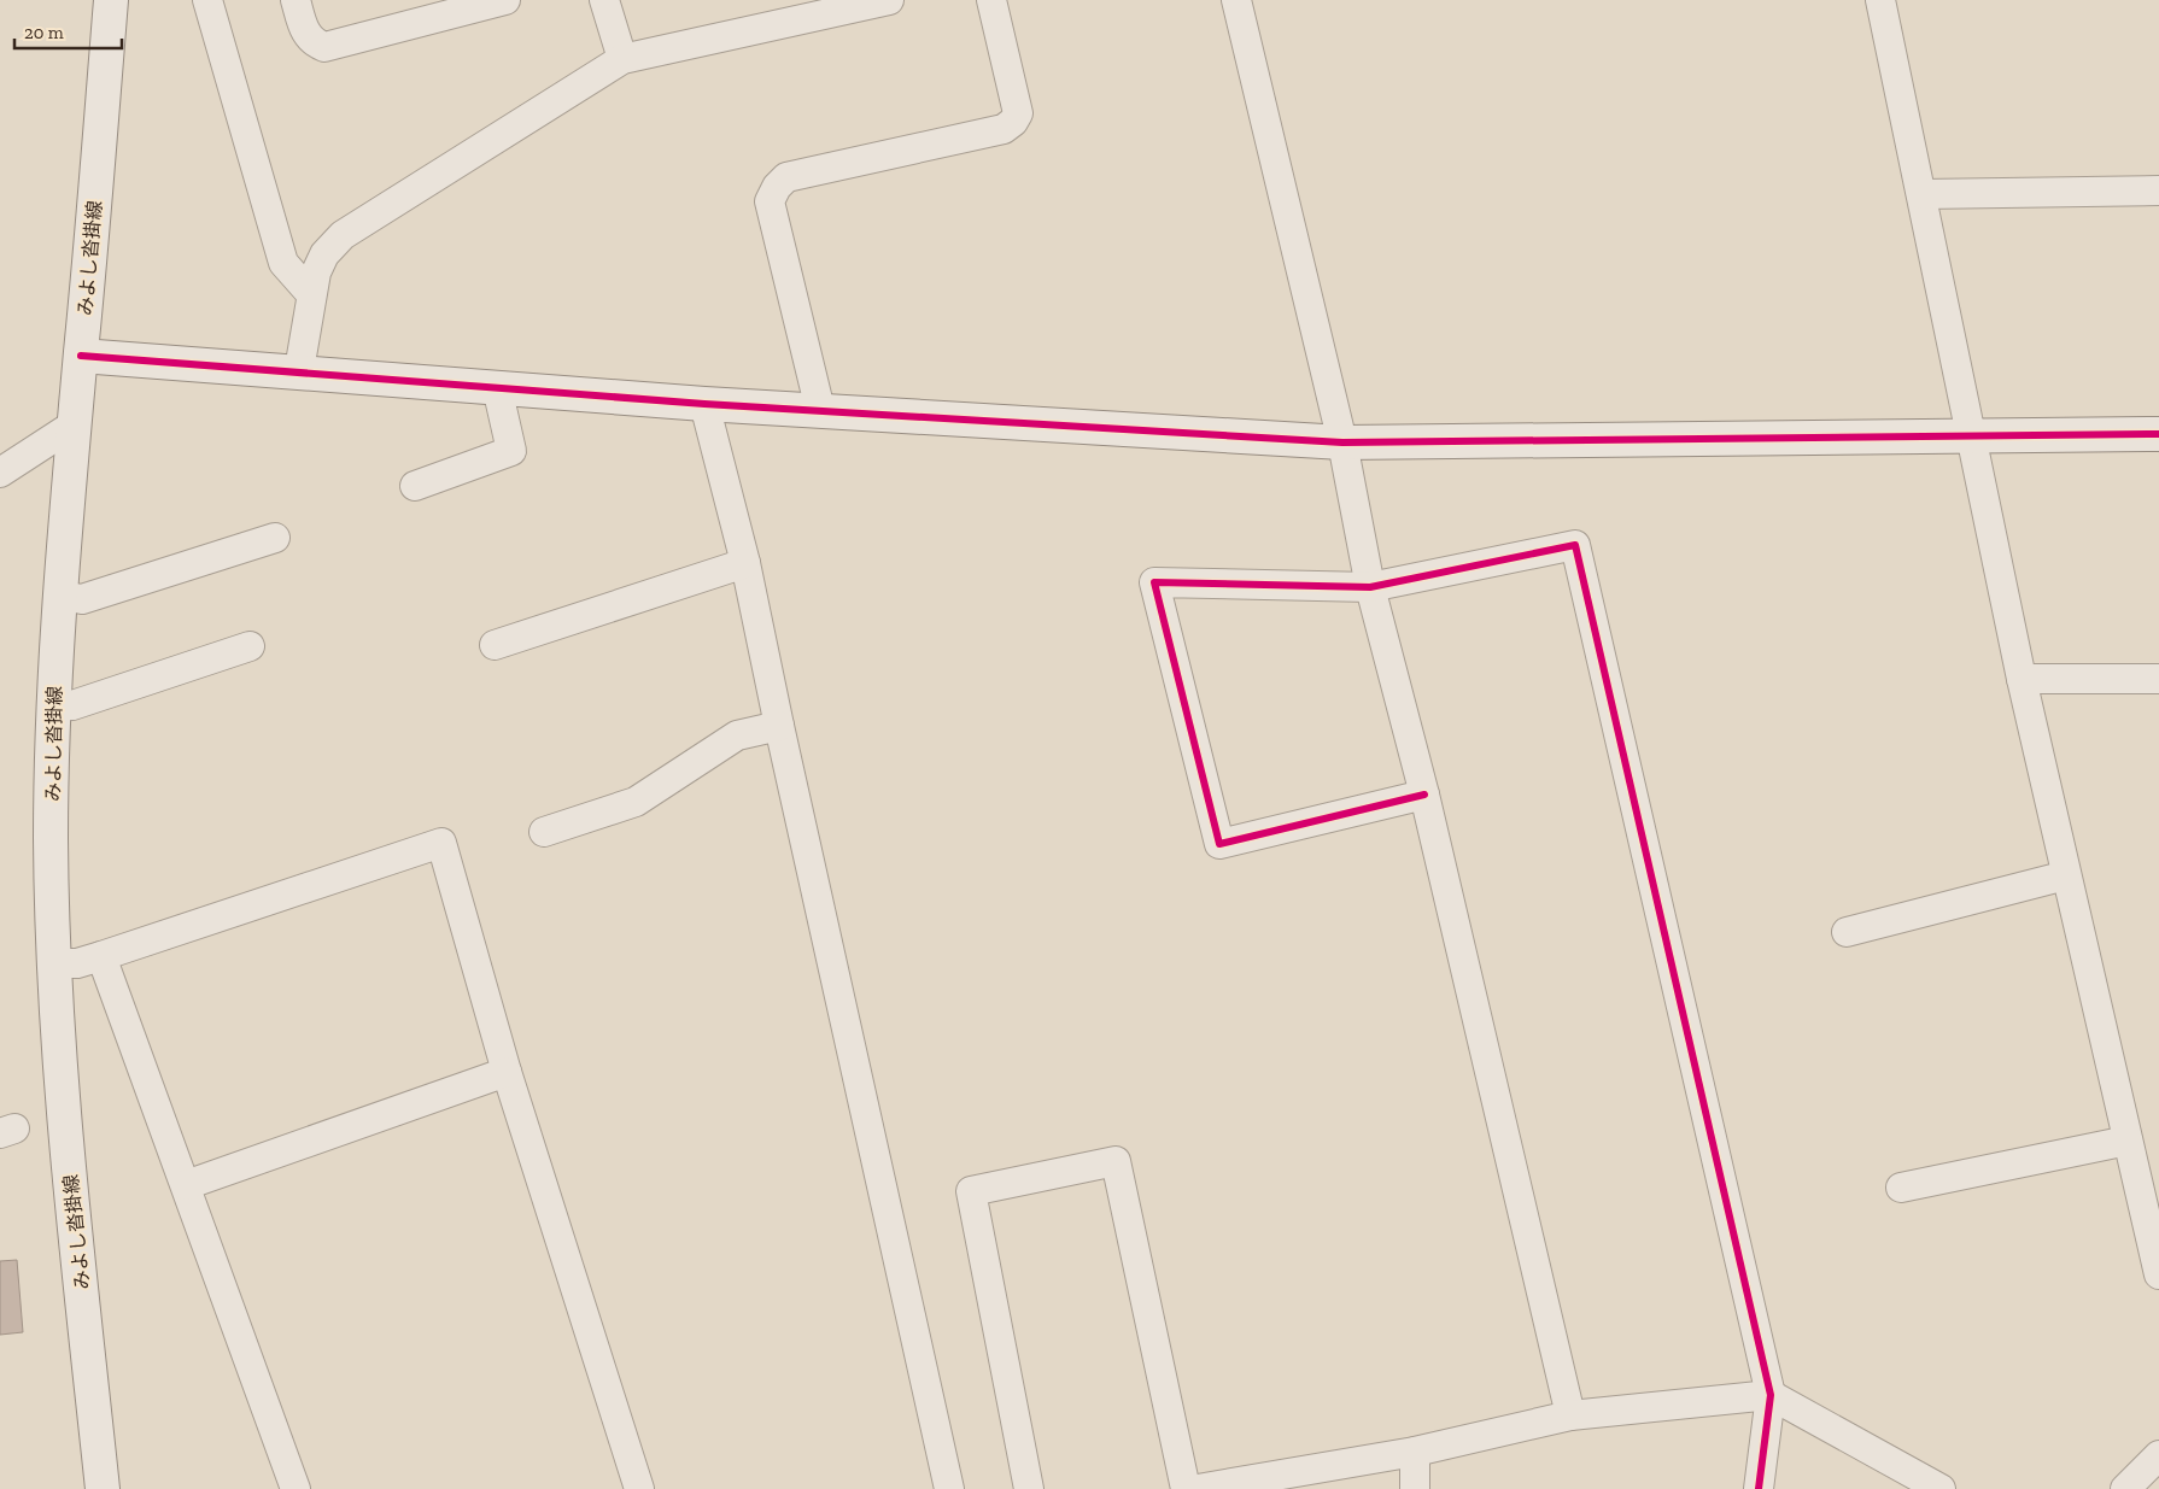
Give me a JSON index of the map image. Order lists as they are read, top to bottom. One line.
{"streets":{"street":["みよし沓掛線"]},"scale_bar":"20 m"}
